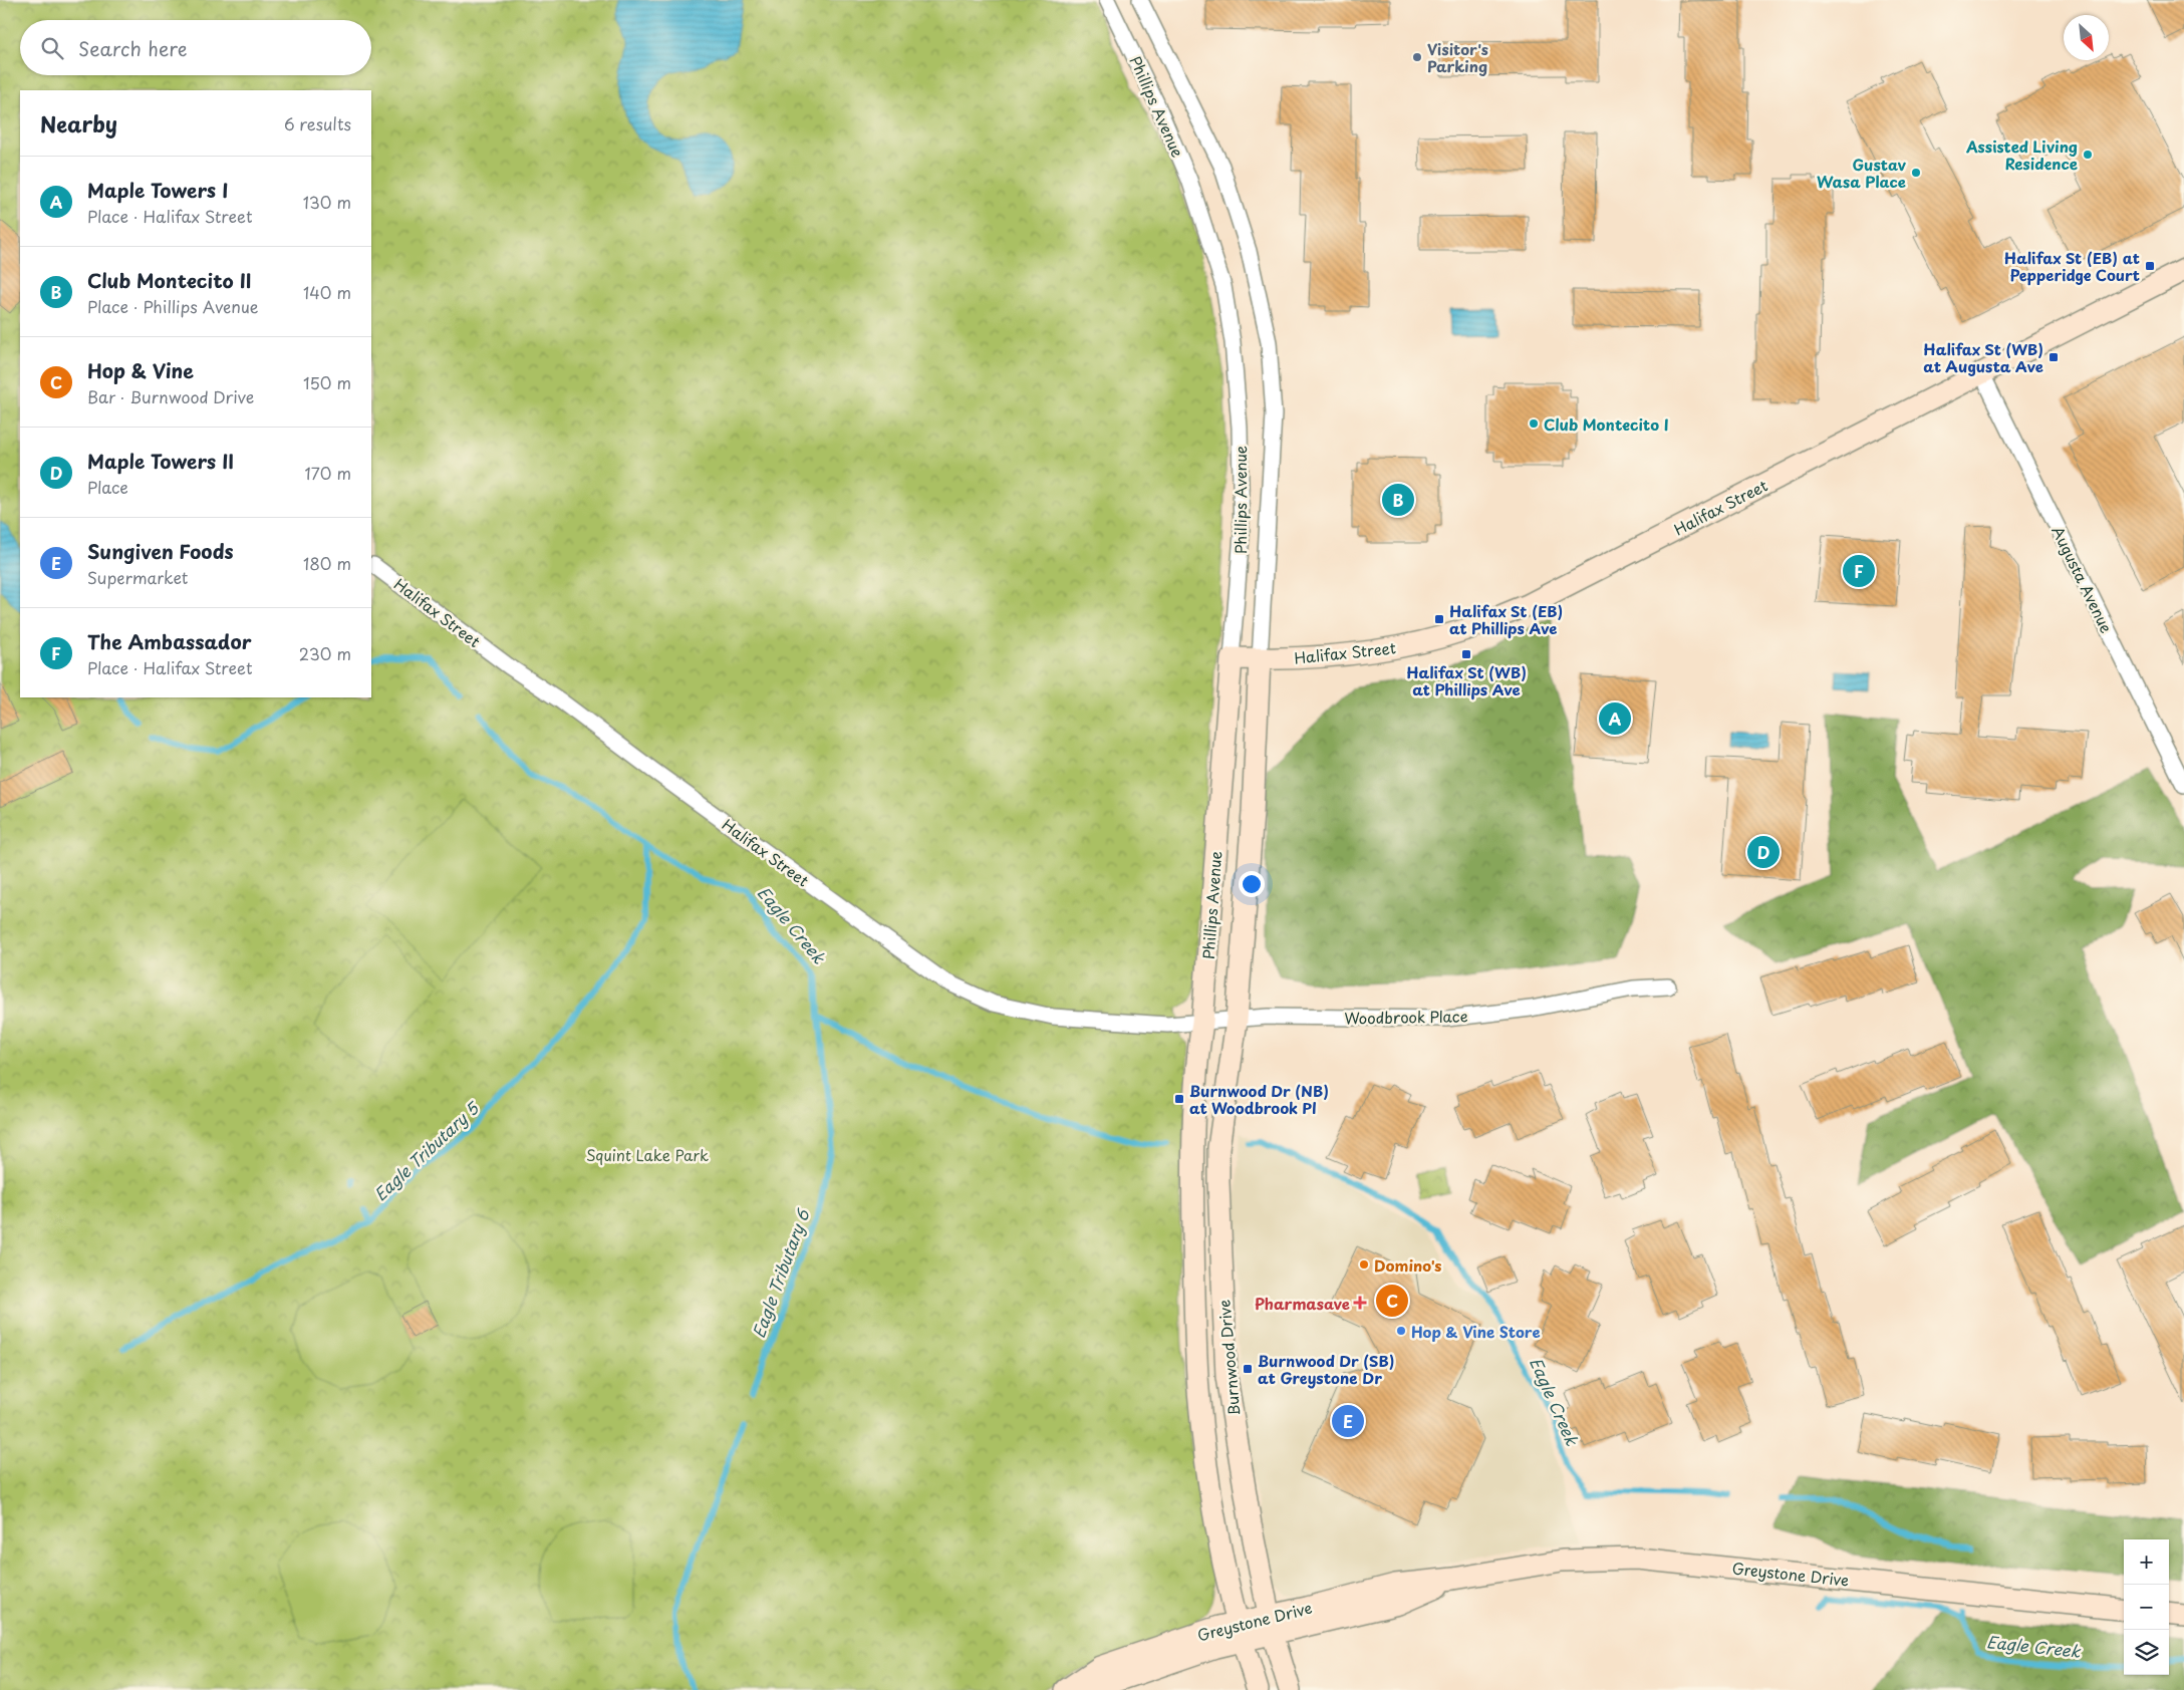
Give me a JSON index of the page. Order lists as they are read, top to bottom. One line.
{"streets":{"street":["Phillips Avenue","Halifax Street","Augusta Avenue","Woodbrook Place","Burnwood Drive","Greystone Drive"]},"crossings":[["Phillips Avenue","Halifax Street"],["Phillips Avenue","Woodbrook Place"],["Phillips Avenue","Burnwood Drive"],["Halifax Street","Augusta Avenue"],["Halifax Street","Woodbrook Place"],["Halifax Street","Burnwood Drive"],["Woodbrook Place","Burnwood Drive"],["Burnwood Drive","Greystone Drive"]],"water":["Eagle Creek","Eagle Tributary 5","Eagle Tributary 6"],"parks":["Squint Lake Park"],"places":{"other":["Visitor's Parking","Assisted Living Residence","Gustav Wasa Place","Club Montecito I","Domino's","Hop & Vine Store"],"transit":["Halifax St (EB) at Pepperidge Court","Halifax St (WB) at Augusta Ave","Halifax St (EB) at Phillips Ave","Halifax St (WB) at Phillips Ave","Burnwood Dr (NB) at Woodbrook Pl","Burnwood Dr (SB) at Greystone Dr"],"health":["Pharmasave"]},"north":"bottom right","page":{"search":"Search here","heading":["Nearby","6 results"],"list":[{"mark":"A","name":"Maple Towers I","note":"Place · Halifax Street","value":"130 m"},{"mark":"B","name":"Club Montecito II","note":"Place · Phillips Avenue","value":"140 m"},{"mark":"C","name":"Hop & Vine","note":"Bar · Burnwood Drive","value":"150 m"},{"mark":"D","name":"Maple Towers II","note":"Place","value":"170 m"},{"mark":"E","name":"Sungiven Foods","note":"Supermarket","value":"180 m"},{"mark":"F","name":"The Ambassador","note":"Place · Halifax Street","value":"230 m"}],"pins":["B","F","A","D","C","E"],"map_buttons":["+","−"]}}
